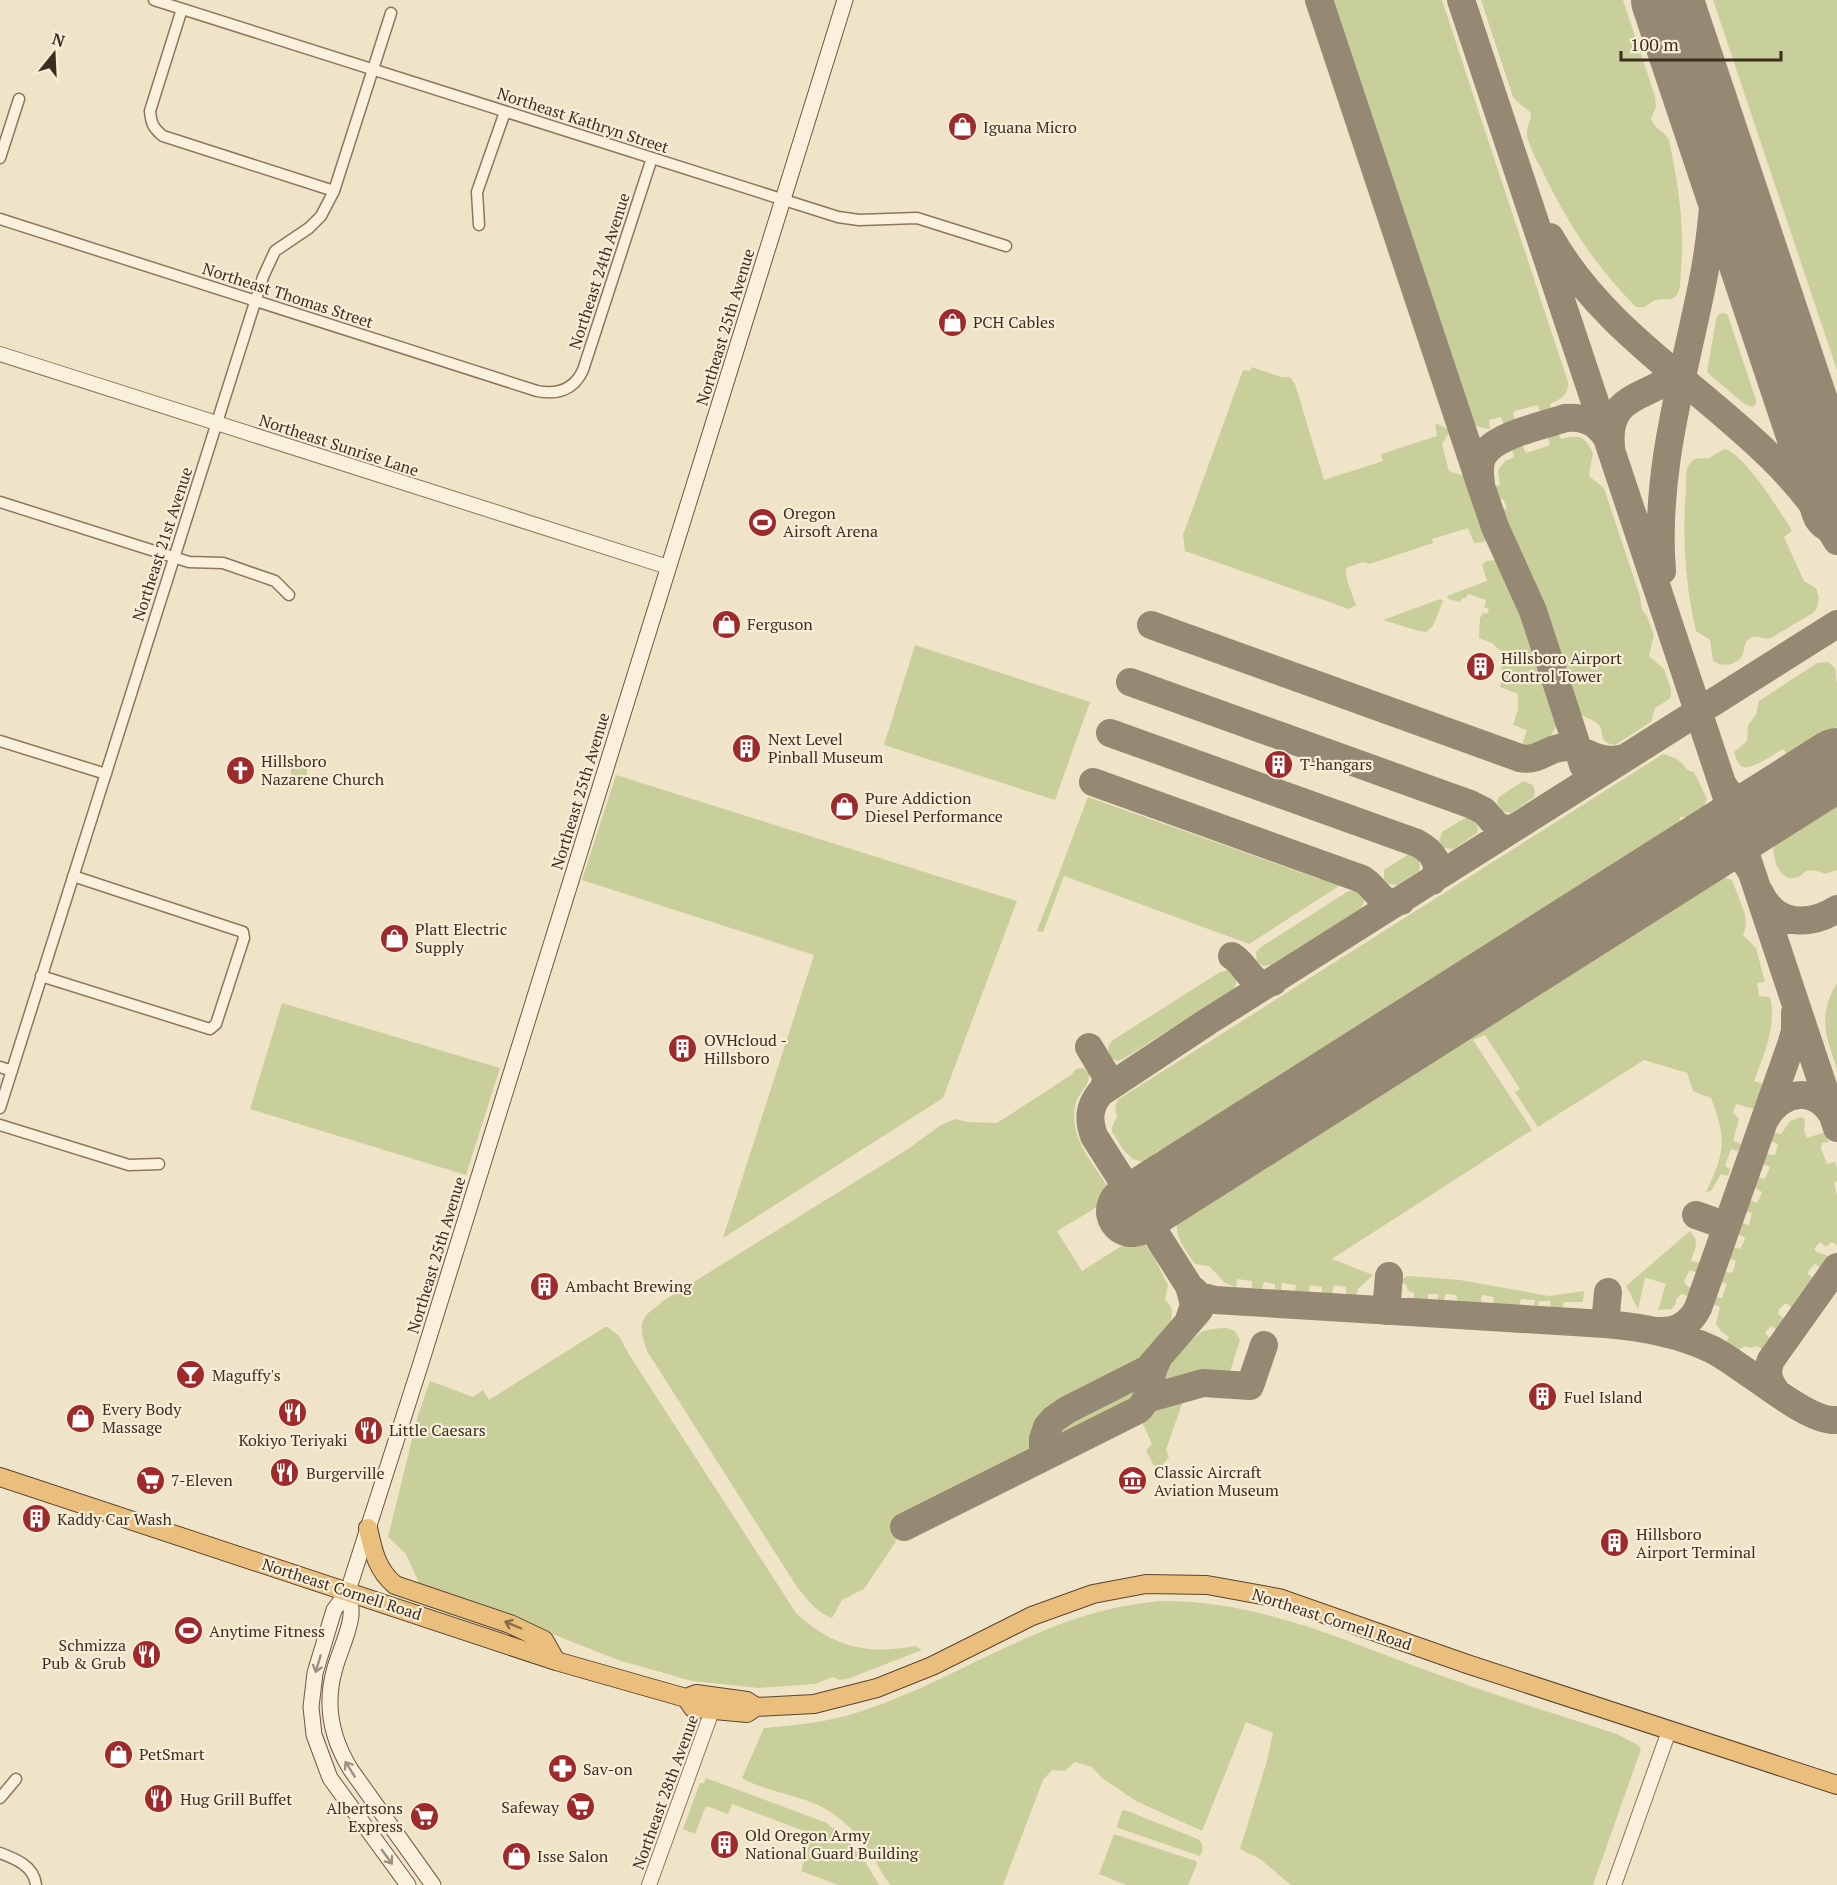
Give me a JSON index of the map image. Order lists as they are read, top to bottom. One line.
{"streets":{"highway":["Northeast Cornell Road"],"main road":["Northeast 25th Avenue"],"street":["Northeast Kathryn Street","Northeast 24th Avenue","Northeast Thomas Street","Northeast Sunrise Lane","Northeast 21st Avenue","Northeast 28th Avenue"]},"crossings":[["Northeast Kathryn Street","Northeast 24th Avenue"],["Northeast Kathryn Street","Northeast 25th Avenue"],["Northeast Kathryn Street","Northeast 21st Avenue"],["Northeast 24th Avenue","Northeast Thomas Street"],["Northeast Thomas Street","Northeast 21st Avenue"],["Northeast 25th Avenue","Northeast Sunrise Lane"],["Northeast 25th Avenue","Northeast Cornell Road"],["Northeast Sunrise Lane","Northeast 21st Avenue"],["Northeast Cornell Road","Northeast 28th Avenue"]],"places":{"shop":["Iguana Micro","PCH Cables","Ferguson","Pure Addiction Diesel Performance","Platt Electric Supply","Every Body Massage","PetSmart","Isse Salon"],"sports":["Oregon Airsoft Arena","Anytime Fitness"],"building":["Hillsboro Airport Control Tower","Next Level Pinball Museum","T-hangars","OVHcloud - Hillsboro","Ambacht Brewing","Fuel Island","Kaddy Car Wash","Hillsboro Airport Terminal","Old Oregon Army National Guard Building"],"church":["Hillsboro Nazarene Church"],"bar":["Maguffy's"],"restaurant":["Kokiyo Teriyaki","Little Caesars","Burgerville","Schmizza Pub & Grub","Hug Grill Buffet"],"supermarket":["7-Eleven","Safeway","Albertsons Express"],"museum":["Classic Aircraft Aviation Museum"],"pharmacy":["Sav-on"]},"scale_bar":"100 m","north":"top"}
